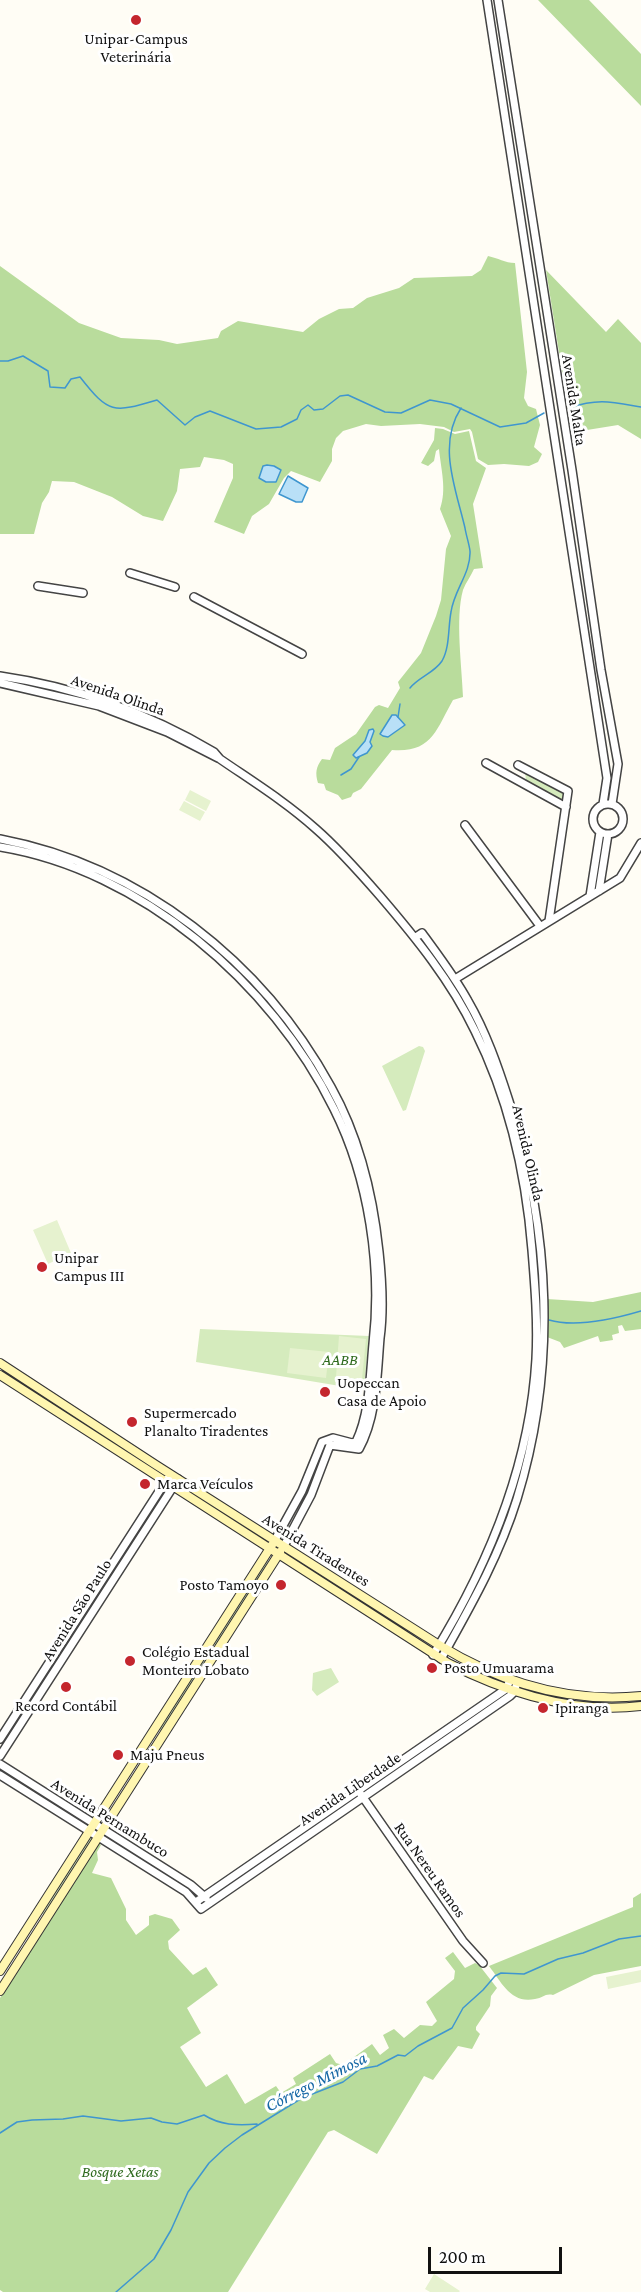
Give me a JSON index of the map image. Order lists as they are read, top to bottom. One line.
{"streets":{"main road":["Avenida Tiradentes"],"street":["Avenida Malta","Avenida Olinda","Avenida São Paulo","Avenida Liberdade","Avenida Pernambuco","Rua Nereu Ramos"]},"crossings":[["Avenida Olinda","Avenida Tiradentes"],["Avenida Tiradentes","Avenida São Paulo"],["Avenida Tiradentes","Avenida Liberdade"],["Avenida Liberdade","Avenida Pernambuco"],["Avenida Liberdade","Rua Nereu Ramos"]],"water":["Córrego Mimosa"],"parks":["AABB","Bosque Xetas"],"places":["Unipar-Campus Veterinária","Unipar Campus III","Uopeccan Casa de Apoio","Supermercado Planalto Tiradentes","Marca Veículos","Posto Tamoyo","Colégio Estadual Monteiro Lobato","Posto Umuarama","Record Contábil","Ipiranga","Maju Pneus"],"scale_bar":"200 m"}
